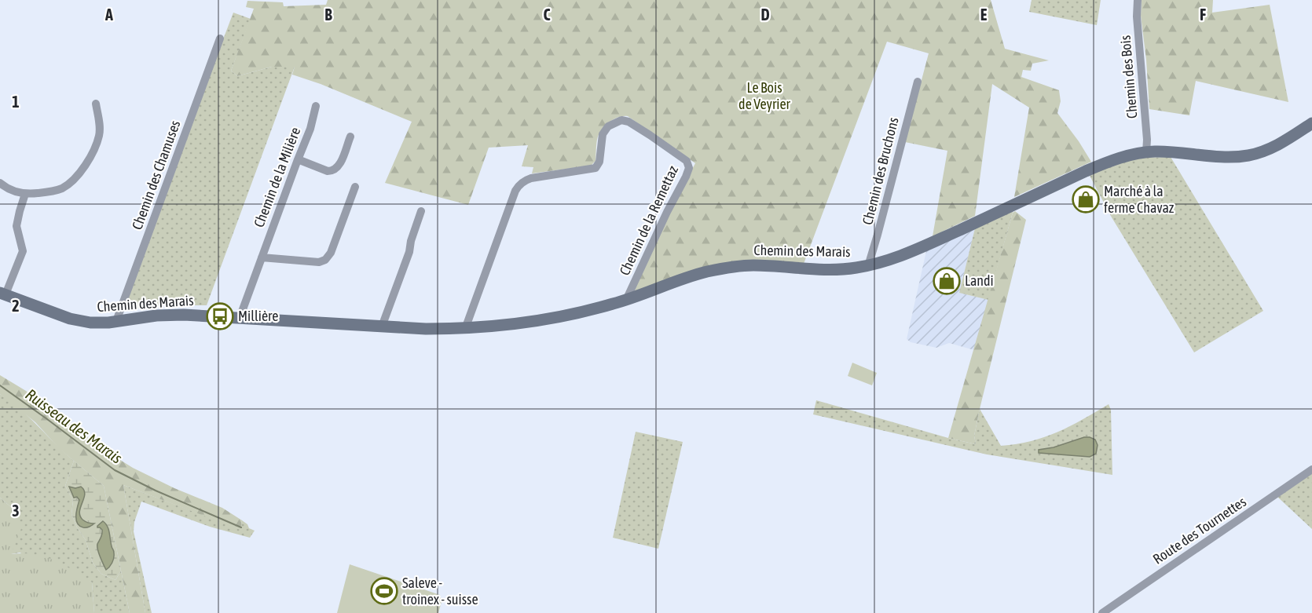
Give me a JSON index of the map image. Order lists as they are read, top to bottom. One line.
{"streets":{"street":["Chemin des Bois","Chemin des Bruchons","Chemin des Chamuses","Chemin de la Milière","Chemin de la Remettaz","Chemin des Marais","Route des Tournettes"]},"crossings":[["Chemin des Bois","Chemin des Marais"],["Chemin des Bruchons","Chemin des Marais"],["Chemin des Chamuses","Chemin des Marais"],["Chemin de la Milière","Chemin des Marais"],["Chemin de la Remettaz","Chemin des Marais"]],"water":["Ruisseau des Marais"],"parks":["Le Bois de Veyrier"],"places":{"shop":["Marché à la ferme Chavaz","Landi"],"bus stop":["Millière"],"sports":["Saleve - troinex - suisse"]},"grid":{"columns":["A","B","C","D","E","F"],"rows":["1","2","3"]}}
